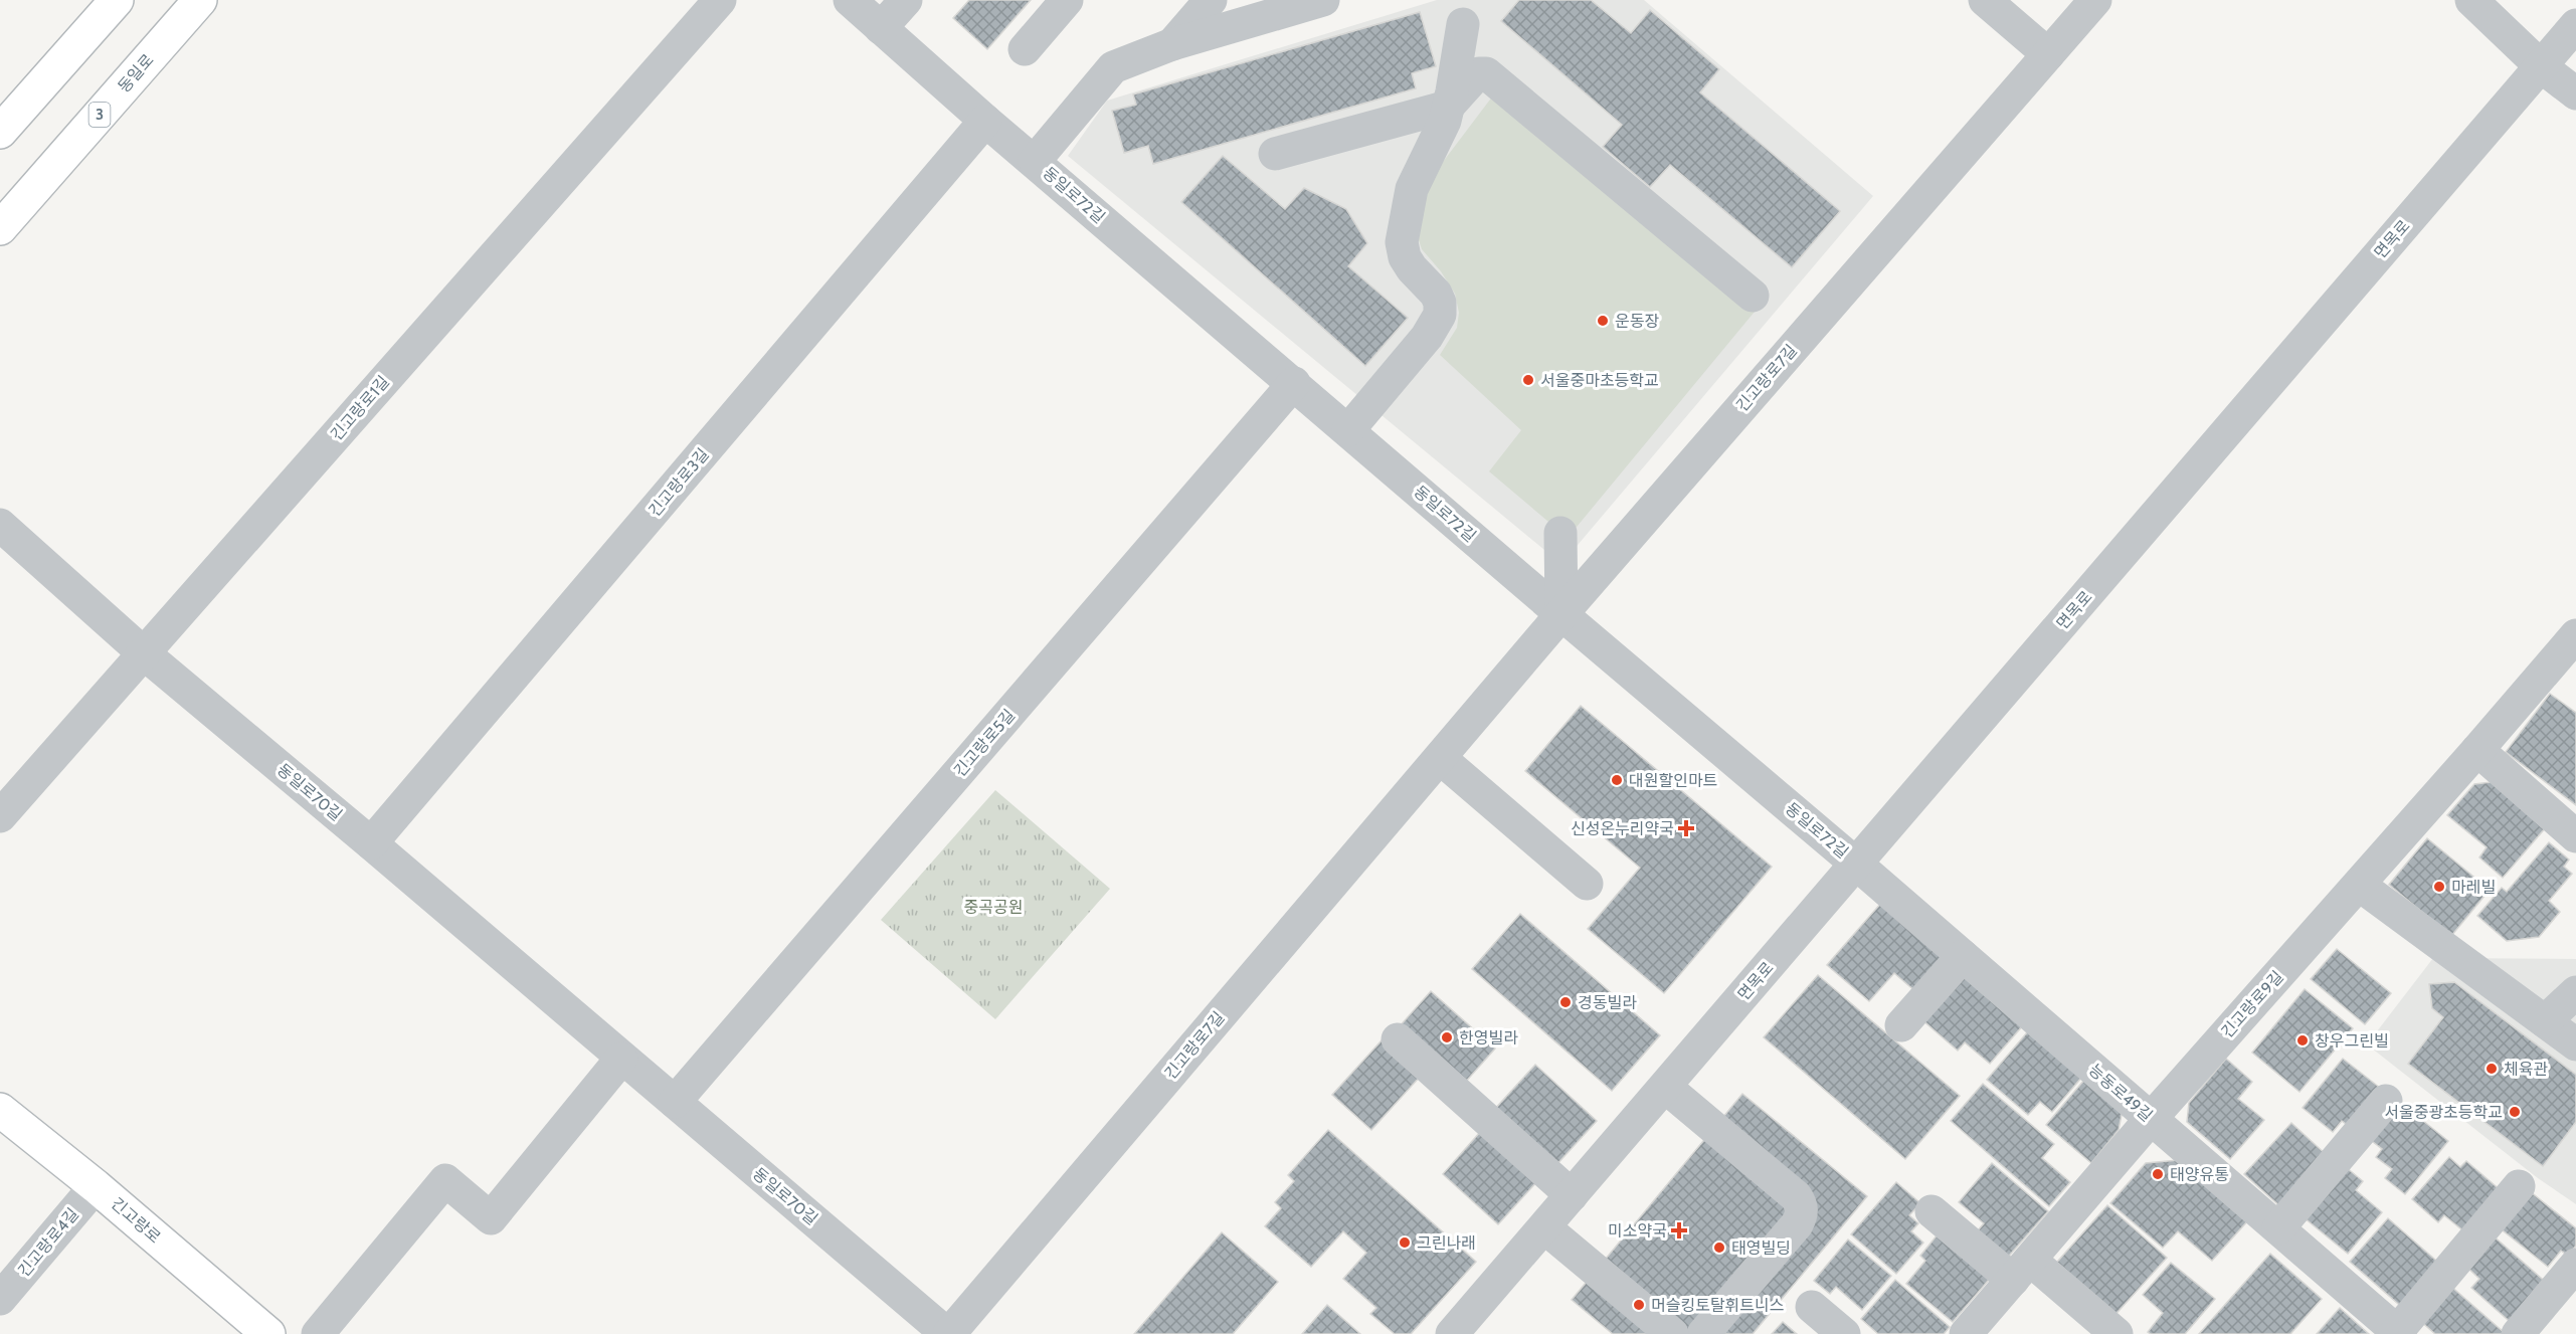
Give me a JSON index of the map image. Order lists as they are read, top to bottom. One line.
{"streets":{"main road":["동일로","3","긴고랑로"],"street":["동일로72길","면목로","긴고랑로7길","긴고랑로1길","긴고랑로3길","긴고랑로5길","동일로70길","긴고랑로9길","능동로49길","긴고랑로4길"]},"crossings":[["동일로72길","면목로"],["동일로72길","긴고랑로7길"],["동일로72길","긴고랑로3길"],["동일로72길","긴고랑로5길"],["동일로72길","능동로49길"],["면목로","능동로49길"],["긴고랑로7길","동일로70길"],["긴고랑로1길","동일로70길"],["긴고랑로3길","동일로70길"],["긴고랑로5길","동일로70길"],["긴고랑로9길","능동로49길"],["긴고랑로","긴고랑로4길"]],"parks":["중곡공원"],"places":{"other":["운동장","서울중마초등학교","대원할인마트","마레빌","경동빌라","한영빌라","창우그린빌","체육관","서울중광초등학교","태양유통","그린나래","태영빌딩","머슬킹토탈휘트니스"],"health":["신성온누리약국","미소약국"]}}
